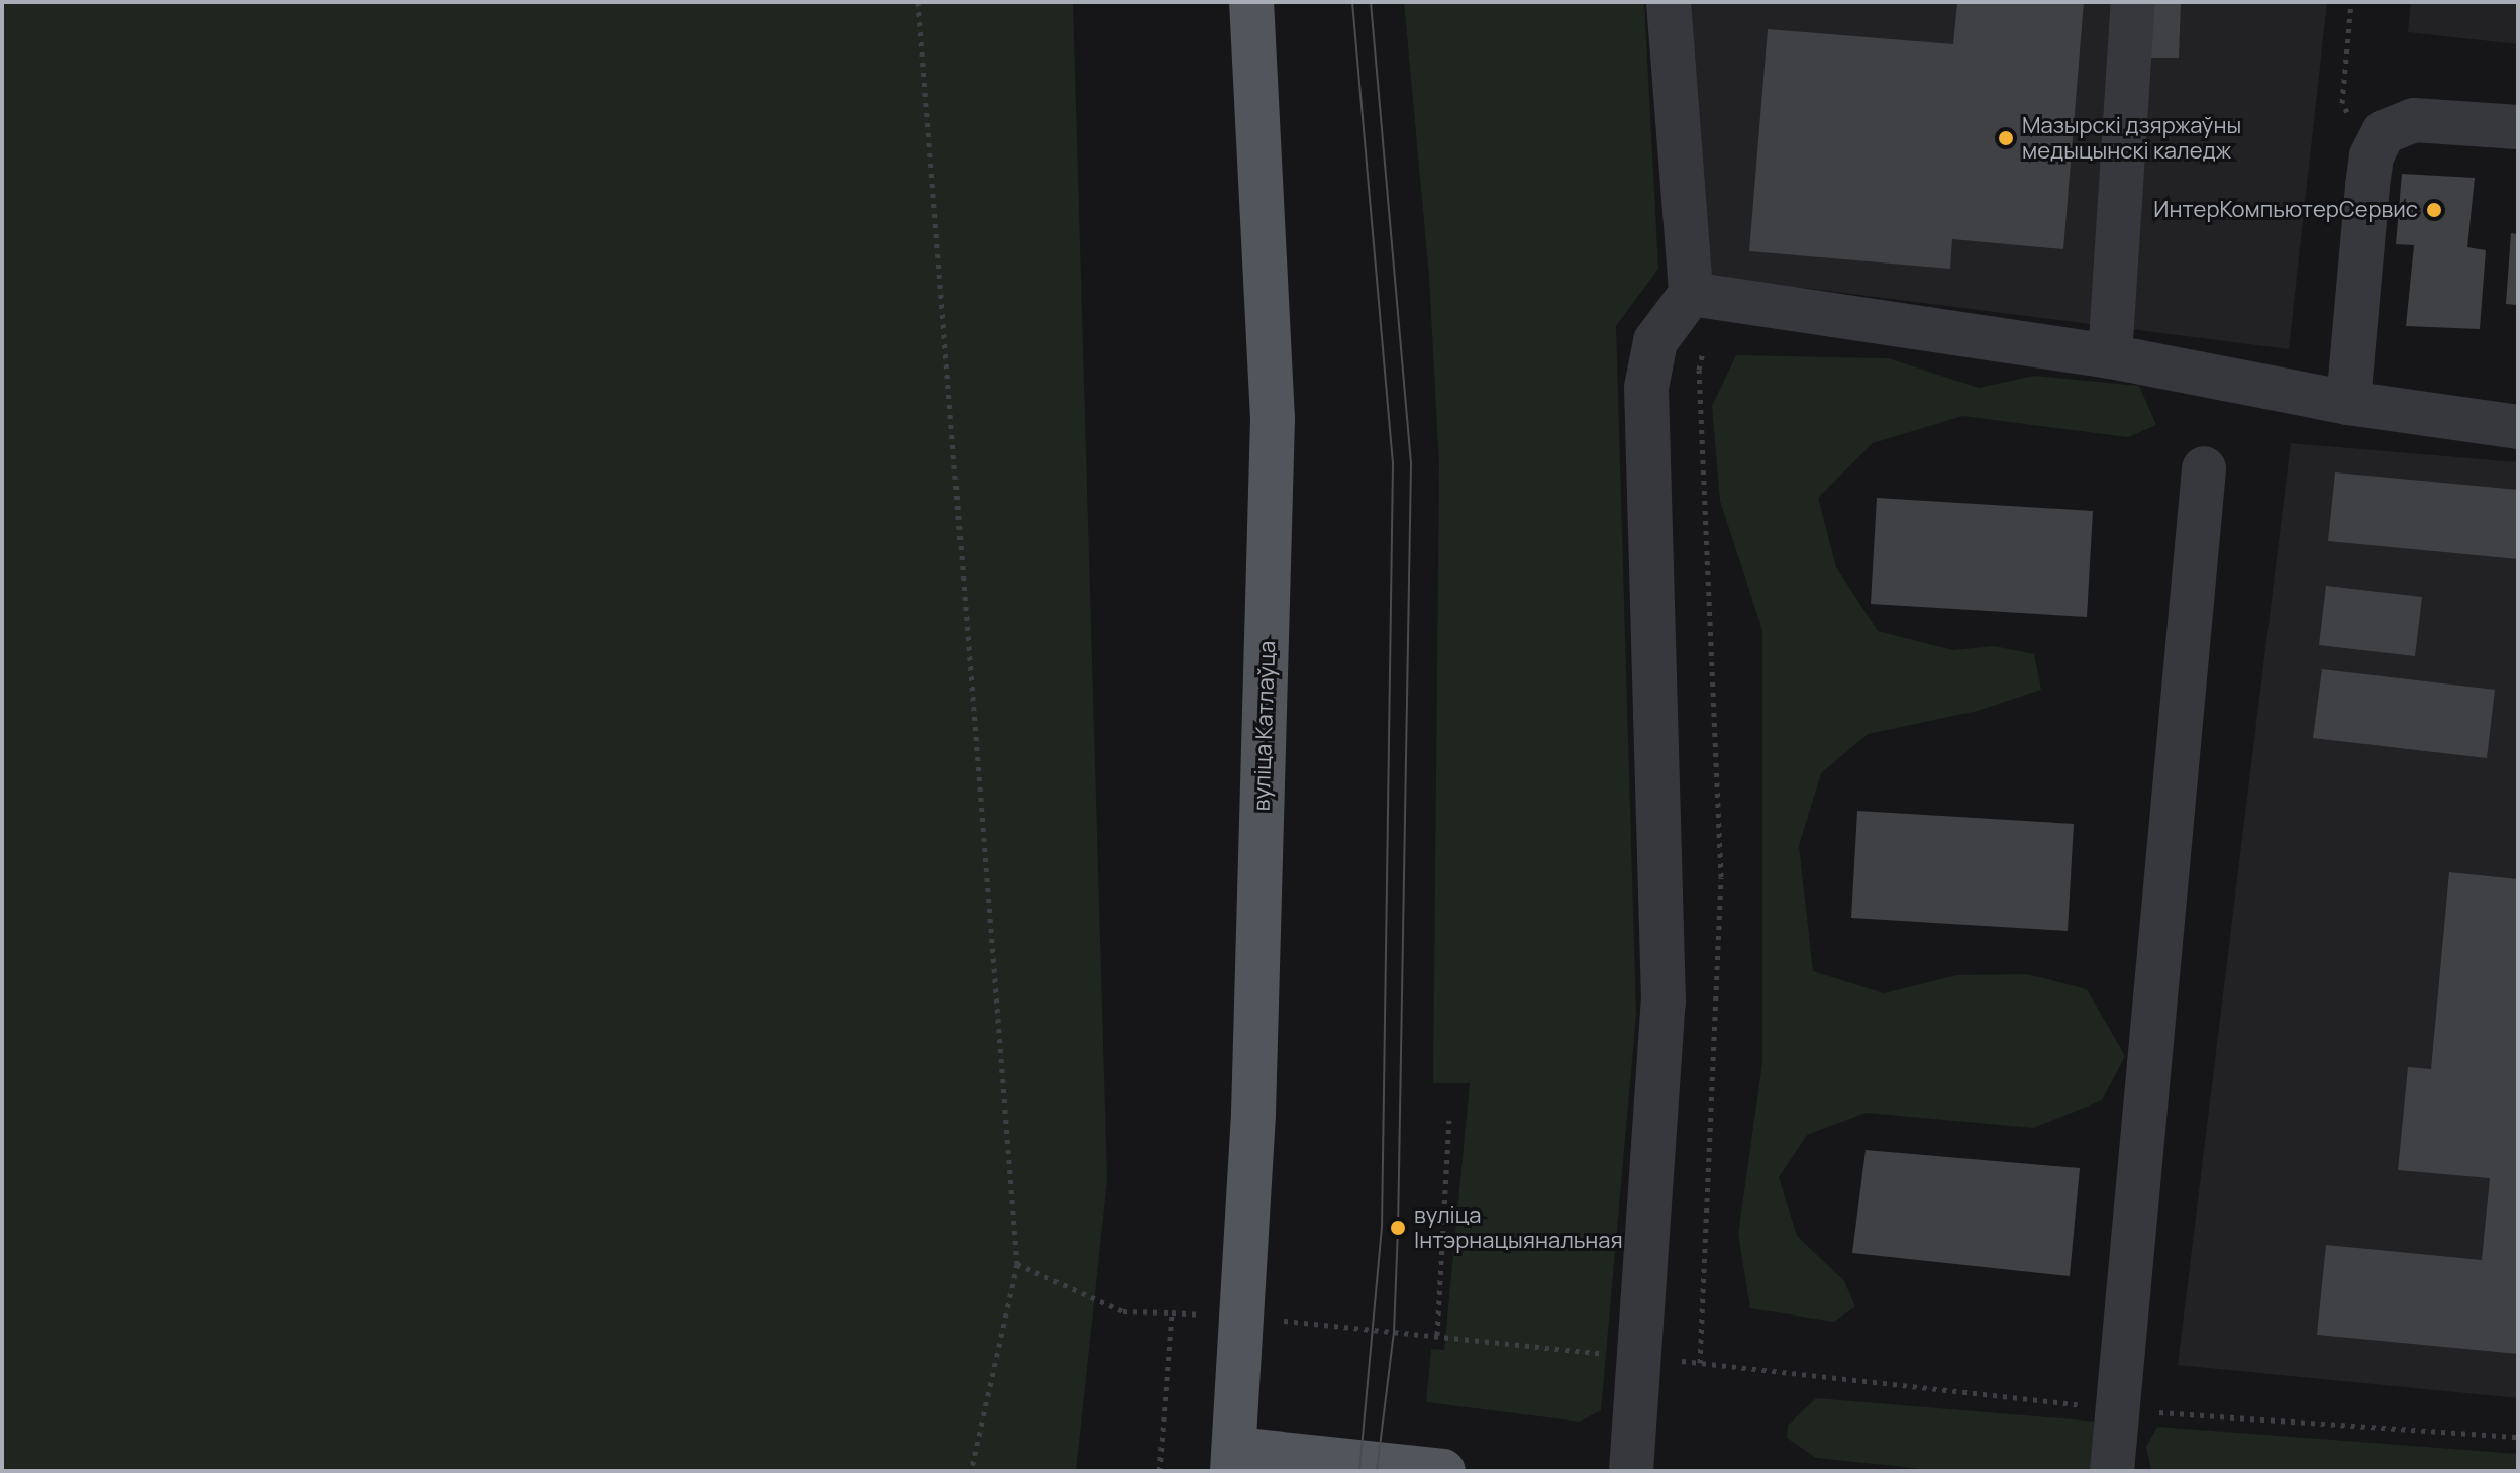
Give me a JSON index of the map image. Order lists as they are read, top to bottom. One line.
{"streets":{"main road":["вуліца Катлаўца"]},"places":["Мазырскі дзяржаўны медыцынскі каледж","ИнтерКомпьютерСервис","вуліца Інтэрнацыянальная"]}
